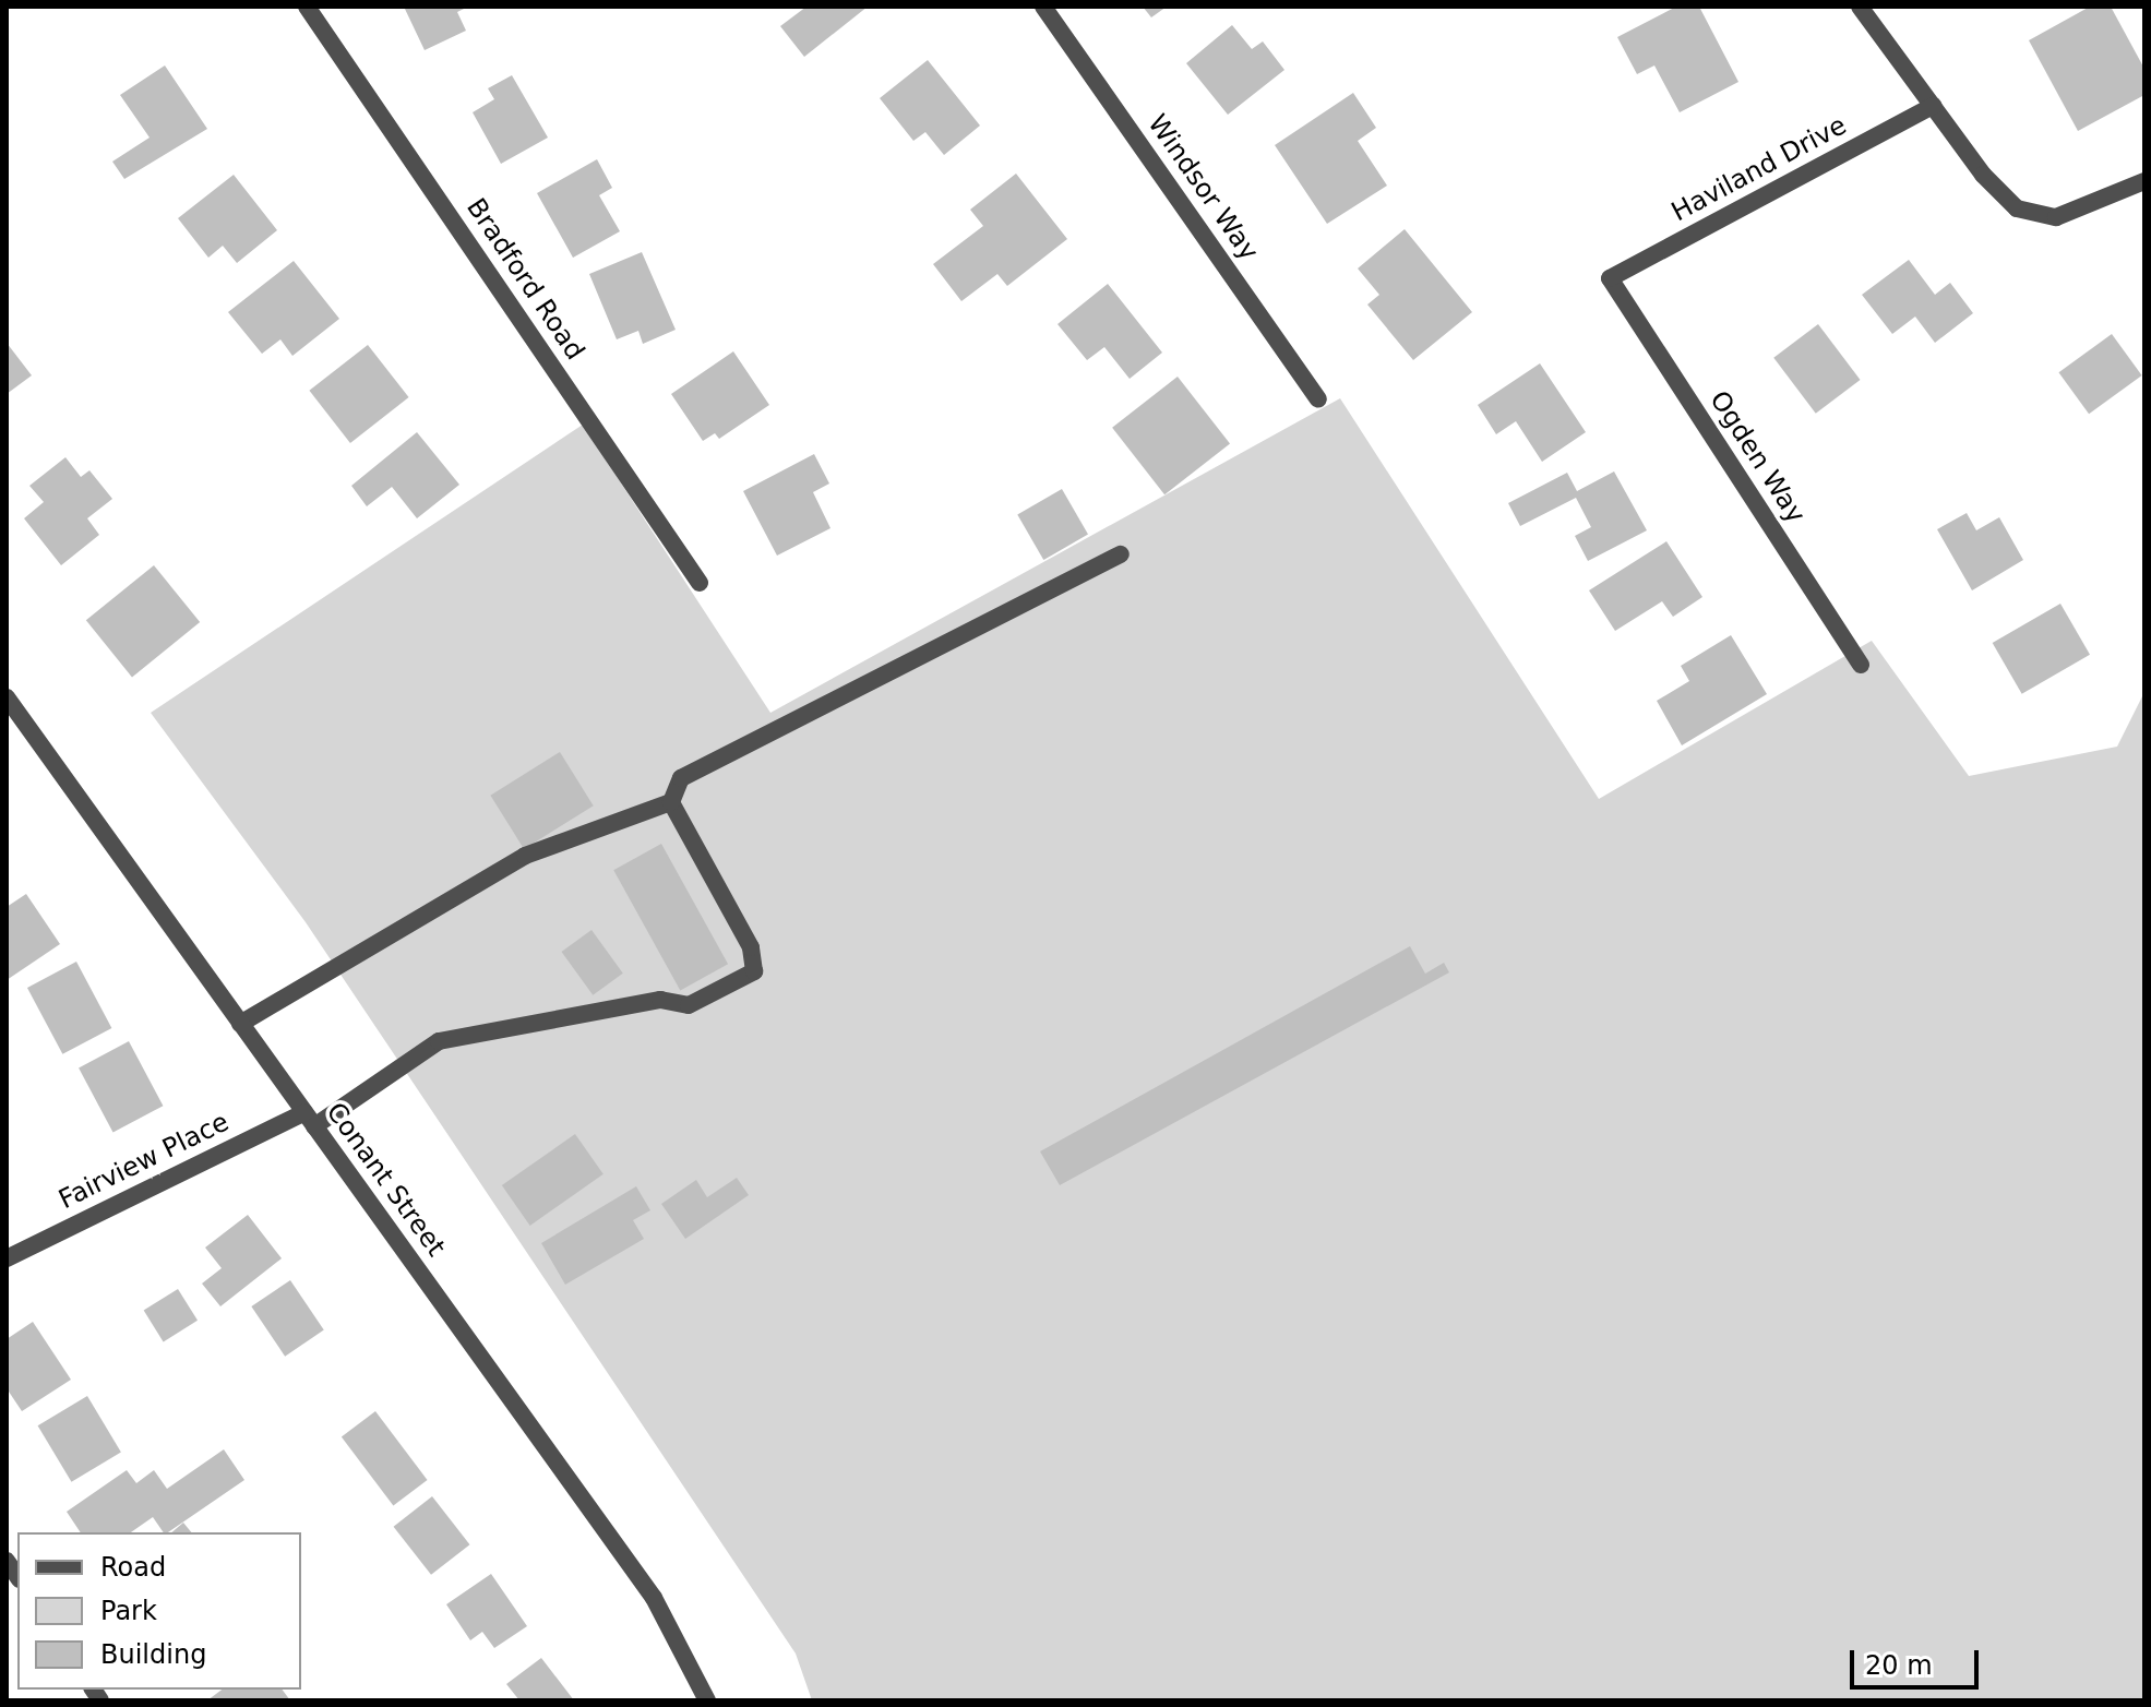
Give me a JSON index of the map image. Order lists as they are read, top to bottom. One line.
{"streets":{"street":["Haviland Drive","Windsor Way","Bradford Road","Ogden Way","Fairview Place","Conant Street"]},"crossings":[["Haviland Drive","Ogden Way"],["Fairview Place","Conant Street"]],"legend":["Road","Park","Building"],"scale_bar":"20 m"}
